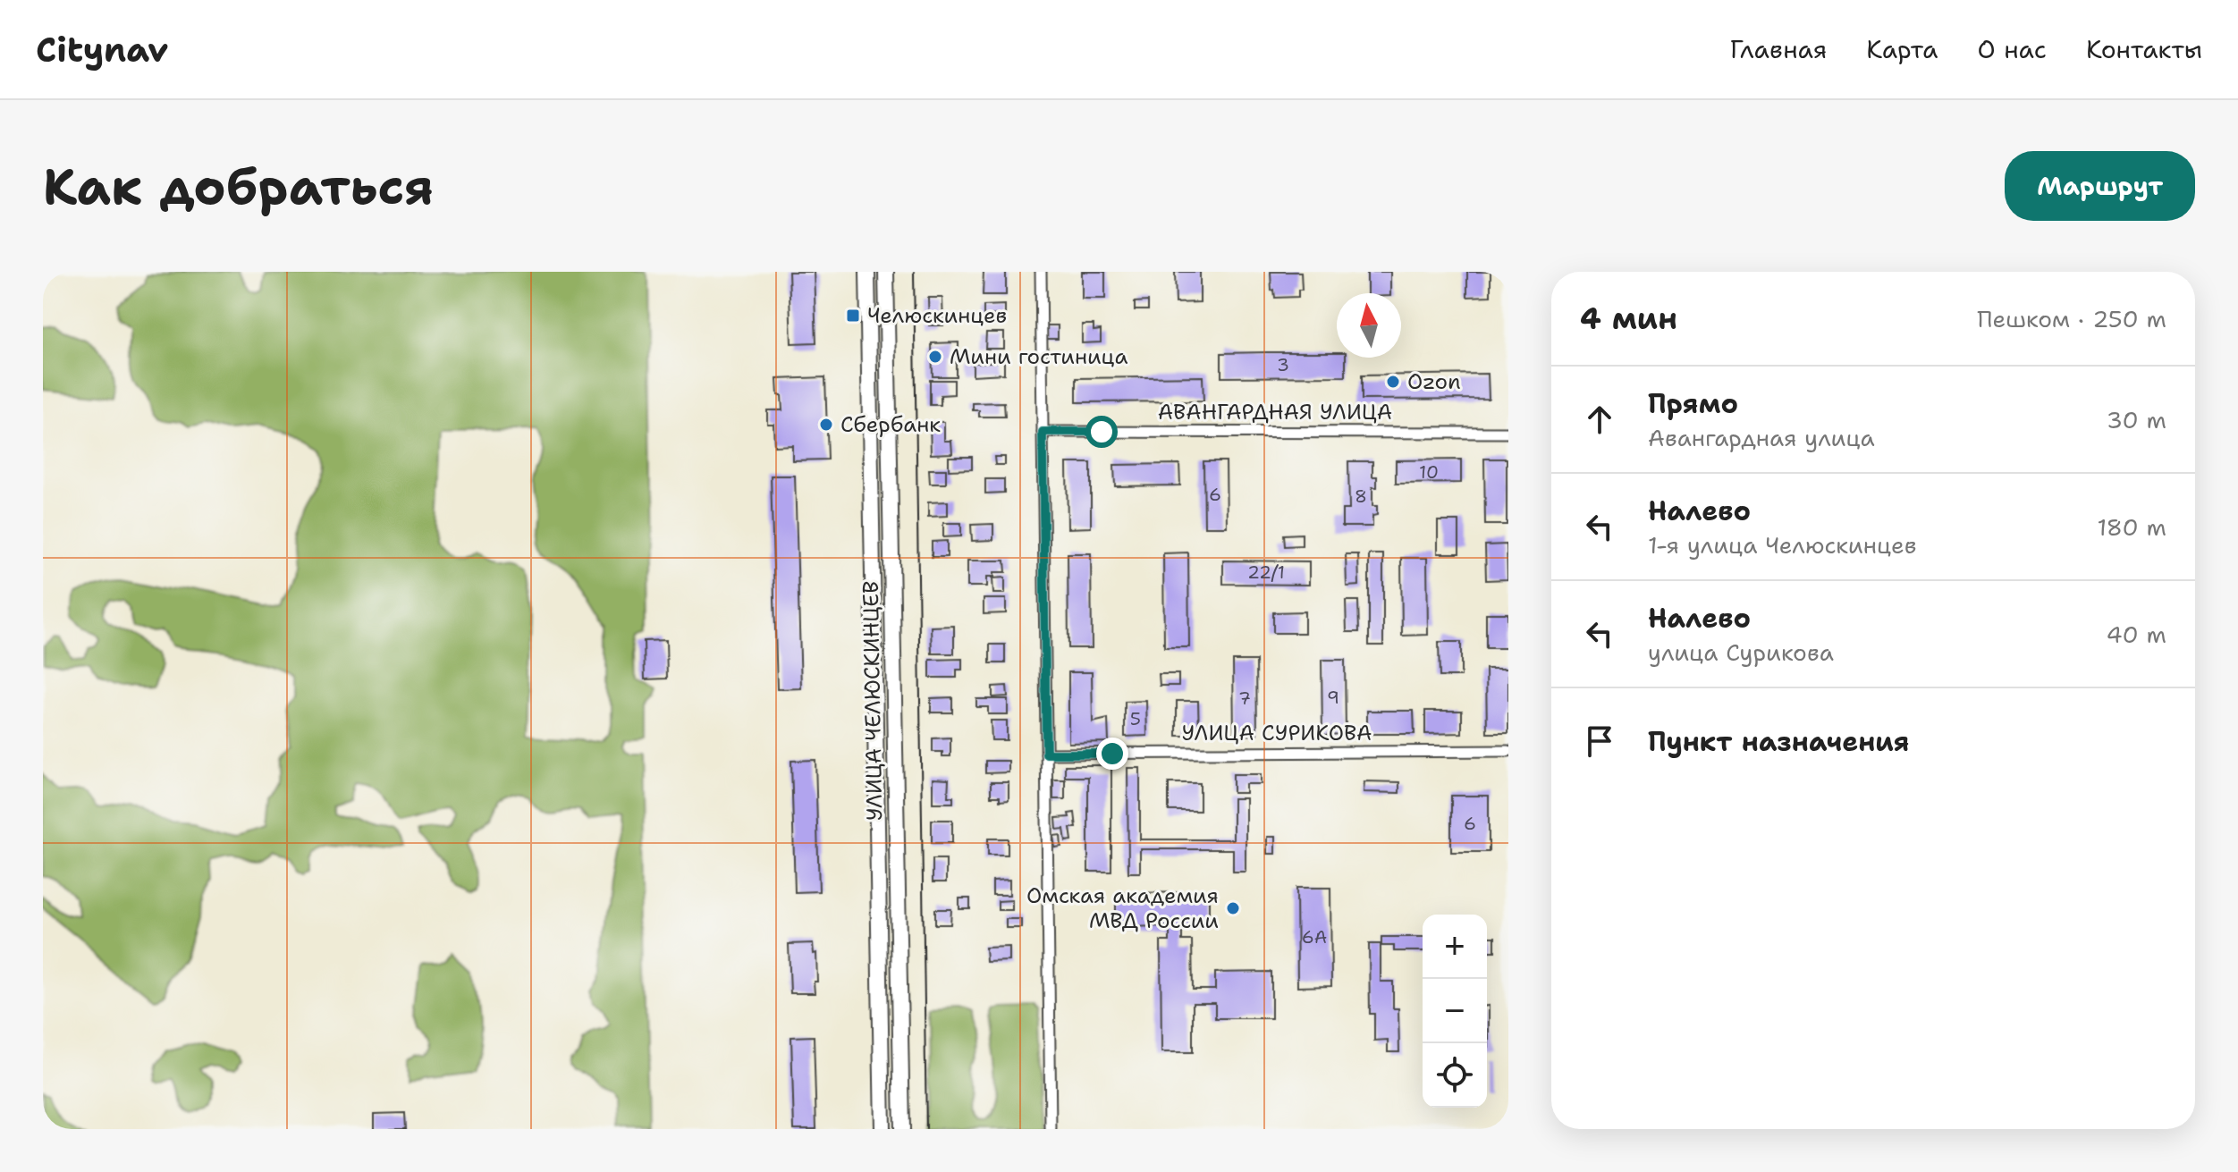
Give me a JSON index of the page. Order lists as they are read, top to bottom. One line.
{"streets":{"main road":["УЛИЦА ЧЕЛЮСКИНЦЕВ"],"street":["АВАНГАРДНАЯ УЛИЦА","УЛИЦА СУРИКОВА"]},"places":{"transit":["Челюскинцев"],"other":["Мини гостиница","Ozon","Сбербанк","Омская академия МВД России"]},"house_numbers":["3","10","6","8","22/1","9","7","5","6","6А"],"north":"top","page":{"header":"Citynav","nav":["Главная","Карта","О нас","Контакты"],"buttons":"Маршрут","title":"Как добраться","heading":["4 мин","Пешком · 250 m"],"list":[["Прямо","Авангардная улица","30 m"],["Налево","1-я улица Челюскинцев","180 m"],["Налево","улица Сурикова","40 m"],"Пункт назначения"],"map_buttons":["+","−"]}}
